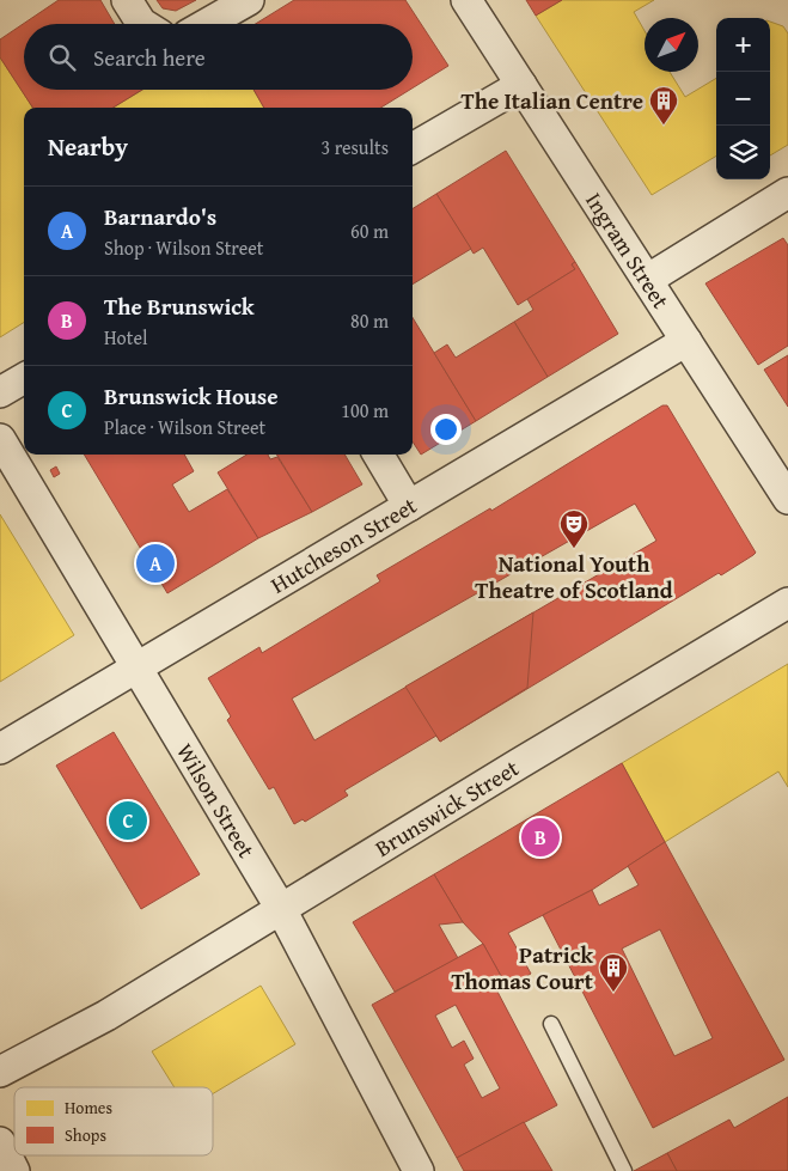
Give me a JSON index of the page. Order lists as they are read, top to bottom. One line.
{"streets":{"street":["Ingram Street","Hutcheson Street","Wilson Street","Brunswick Street"]},"crossings":[["Ingram Street","Hutcheson Street"],["Hutcheson Street","Wilson Street"],["Wilson Street","Brunswick Street"]],"places":{"building":["The Italian Centre","Patrick Thomas Court"],"theatre":["National Youth Theatre of Scotland"]},"legend":["Homes","Shops"],"north":"top right","page":{"map_buttons":["+","−"],"search":"Search here","heading":["Nearby","3 results"],"list":[{"mark":"A","name":"Barnardo's","note":"Shop · Wilson Street","value":"60 m"},{"mark":"B","name":"The Brunswick","note":"Hotel","value":"80 m"},{"mark":"C","name":"Brunswick House","note":"Place · Wilson Street","value":"100 m"}],"pins":["A","C","B"]}}
